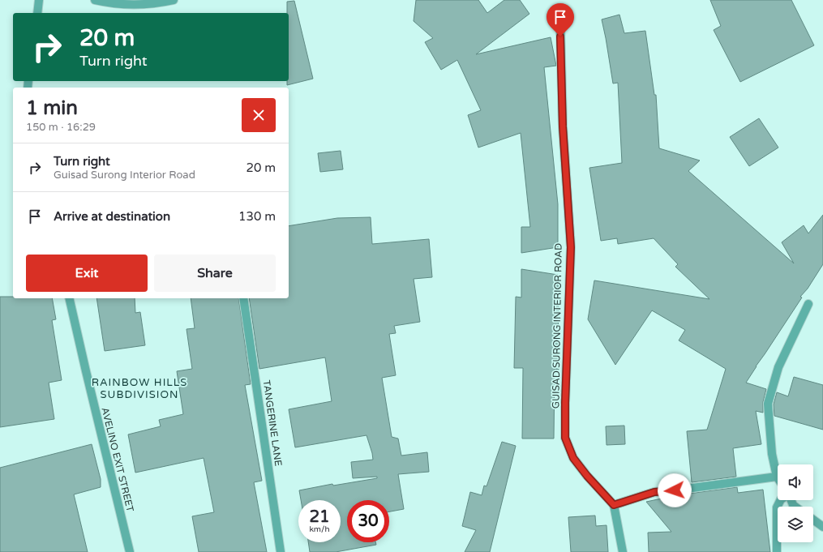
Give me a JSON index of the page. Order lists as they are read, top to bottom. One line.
{"streets":{"street":["GUISAD SURONG INTERIOR ROAD","TANGERINE LANE","AVELINO EXIT STREET"]},"districts":["RAINBOW HILLS SUBDIVISION"],"page":{"turn":["20 m","Turn right"],"heading":["1 min","150 m · 16:29"],"list":[{"name":"Turn right","note":"Guisad Surong Interior Road","value":"20 m"},{"name":"Arrive at destination","value":"130 m"}],"buttons":["Exit","Share"],"speed":"21 km/h","limit":"30"}}
